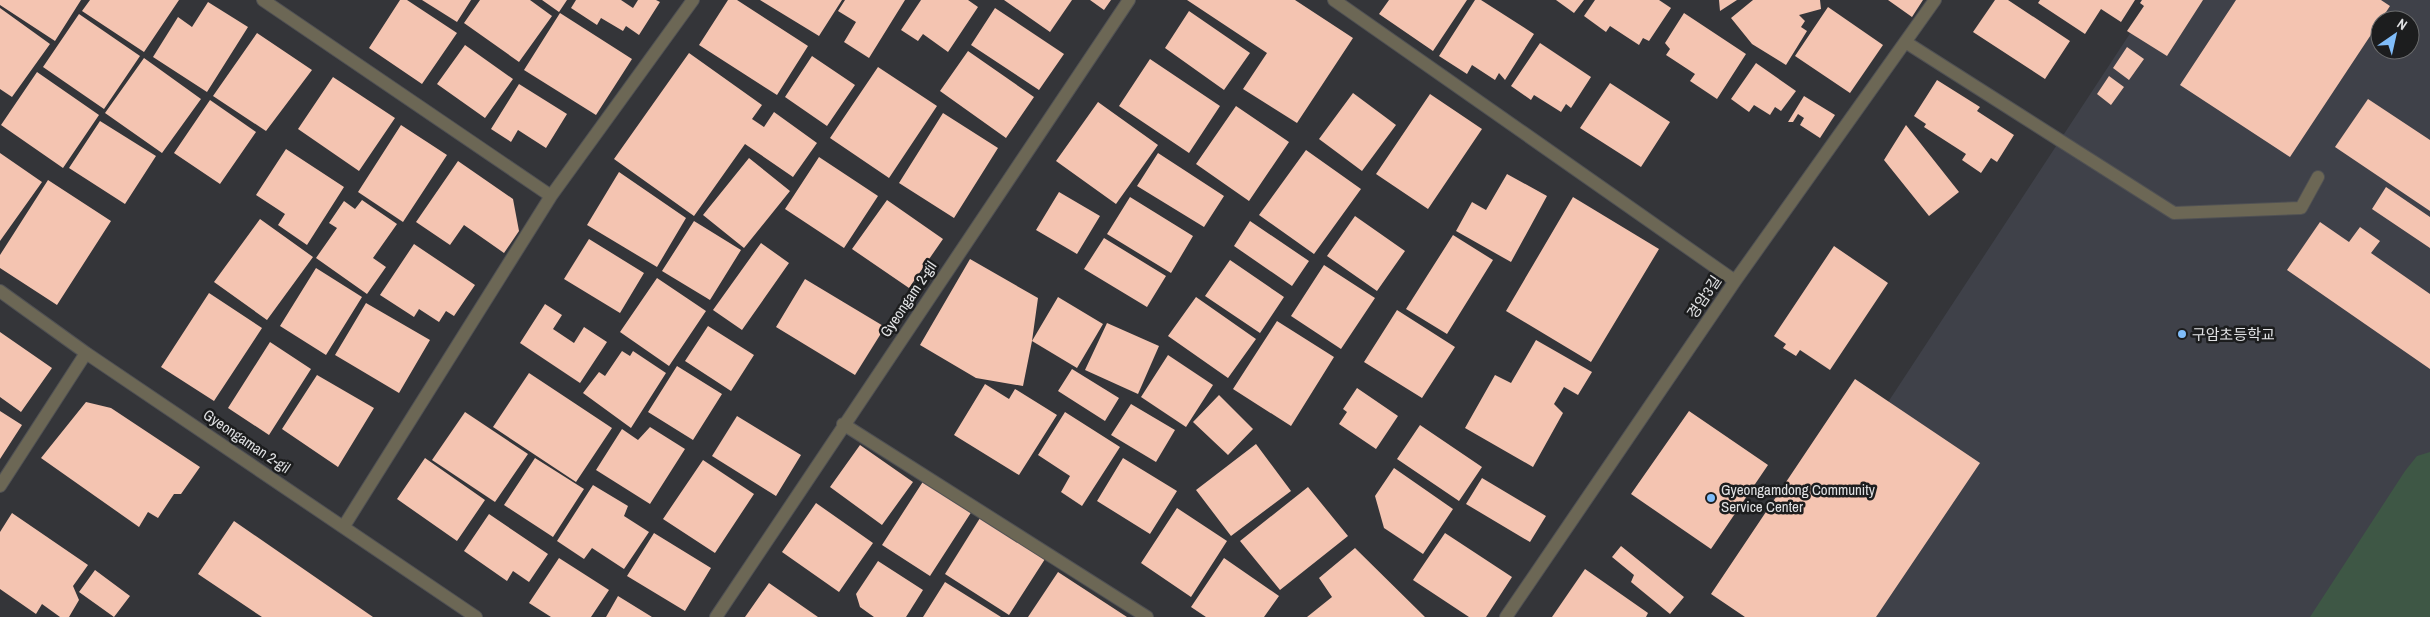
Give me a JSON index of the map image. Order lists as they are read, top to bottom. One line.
{"streets":{"street":["경암3길","Gyeongam 2-gil","Gyeongaman 2-gil"]},"places":["구암초등학교","Gyeongamdong Community Service Center"],"north":"top right"}
